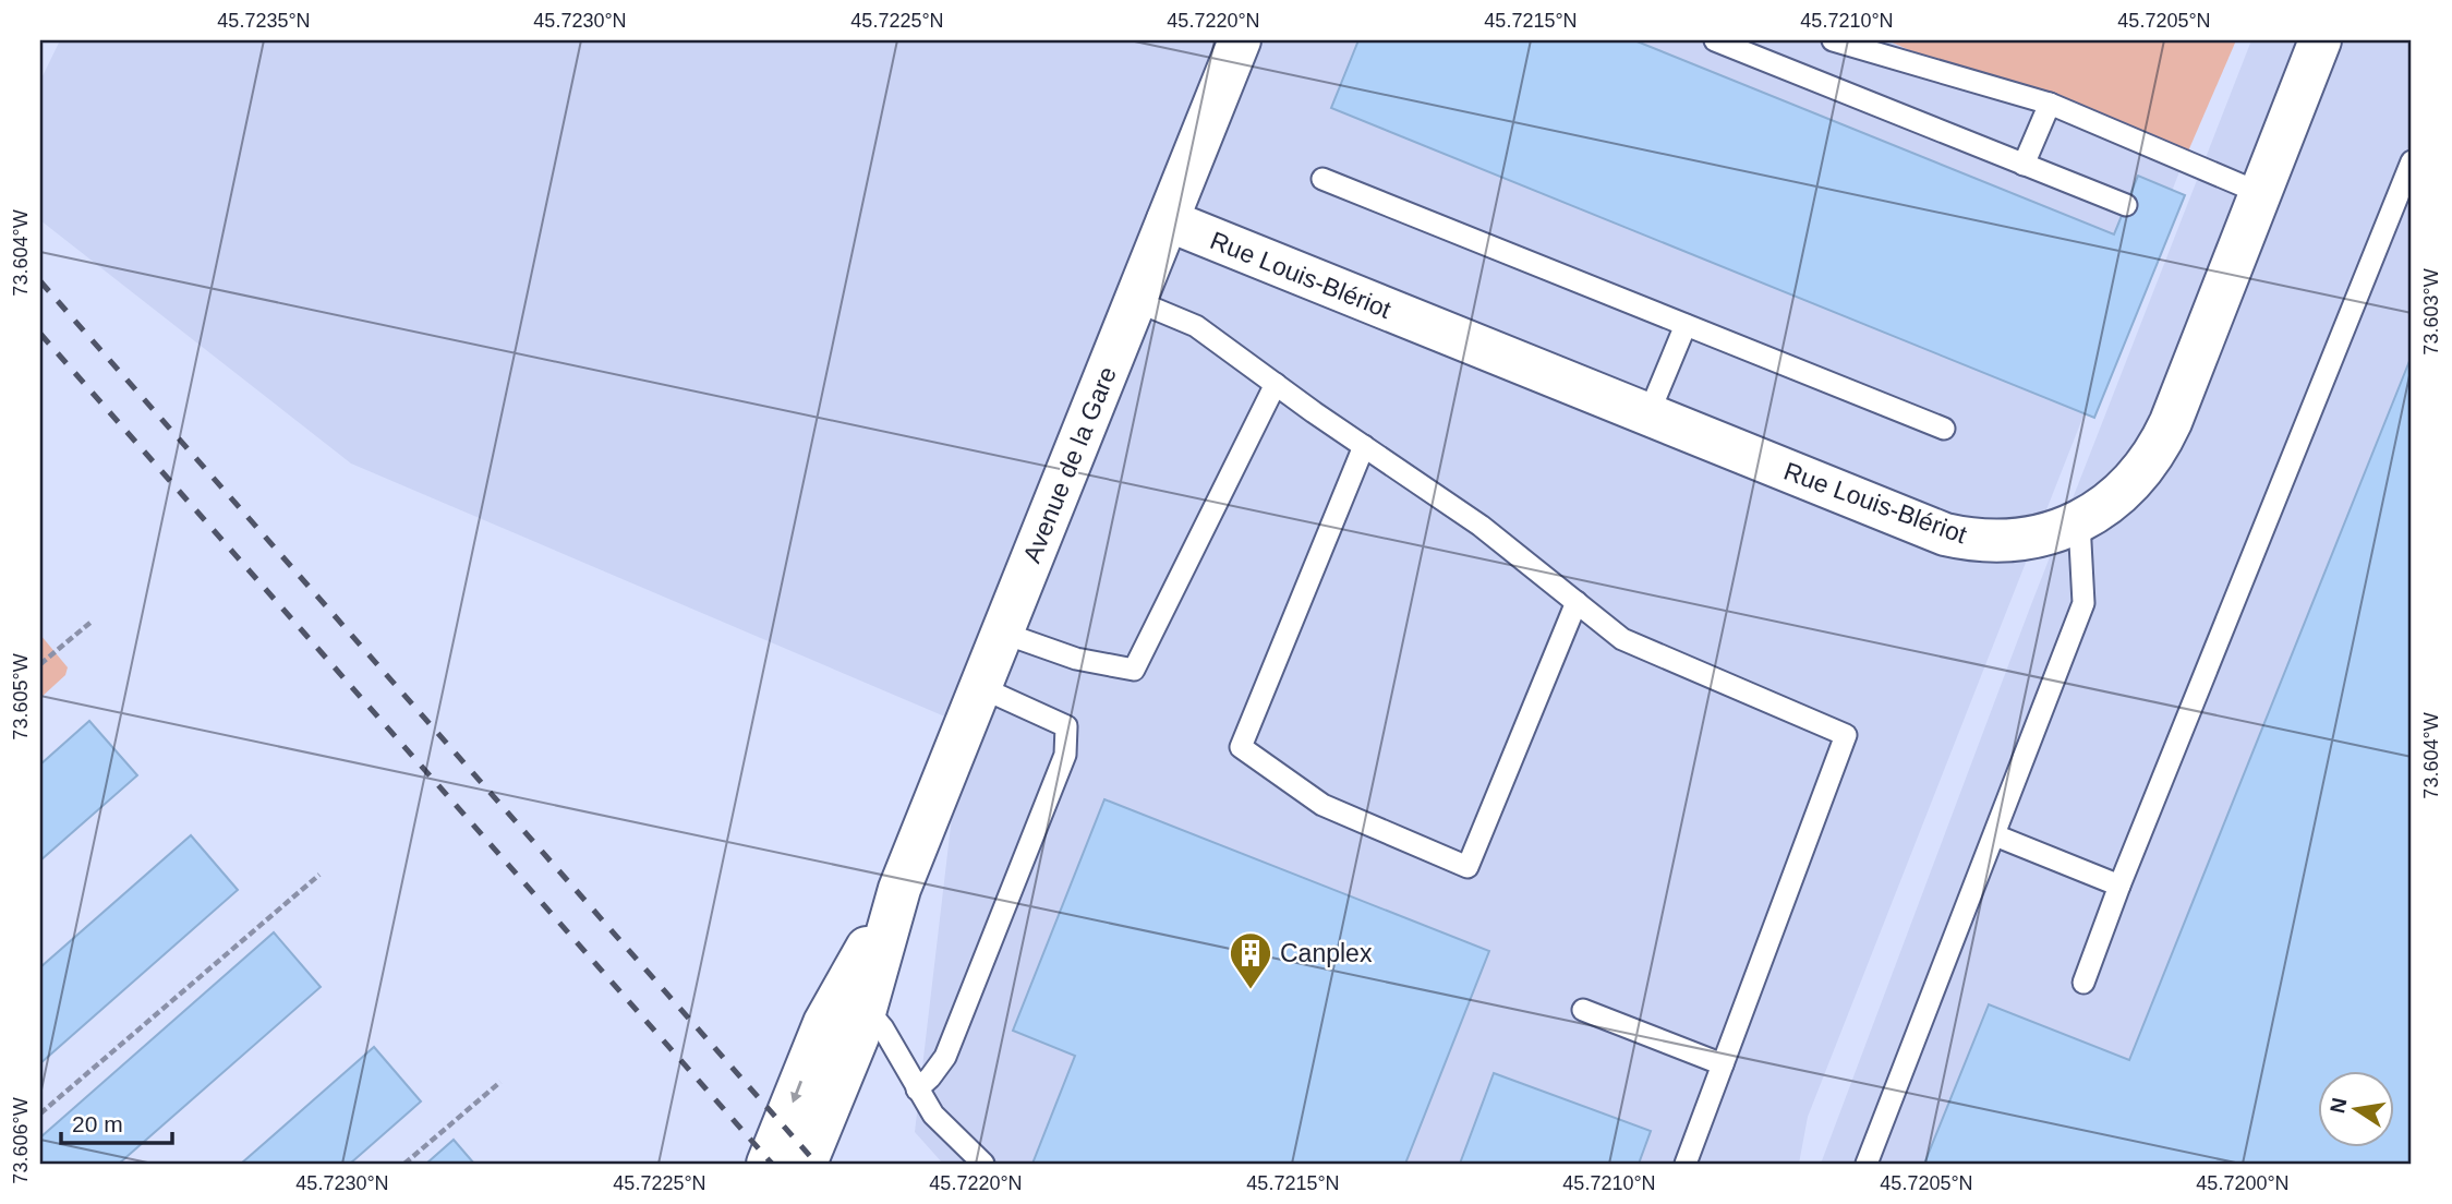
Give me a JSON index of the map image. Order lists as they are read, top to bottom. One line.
{"streets":{"street":["Rue Louis-Blériot","Avenue de la Gare"]},"crossings":[["Rue Louis-Blériot","Avenue de la Gare"]],"places":{"building":["Canplex"]},"scale_bar":"20 m","north":"left","coordinates":["45.7235°N","45.7230°N","45.7225°N","45.7220°N","45.7215°N","45.7210°N","45.7205°N","73.604°W","73.603°W","73.605°W","73.606°W","45.7200°N"]}
